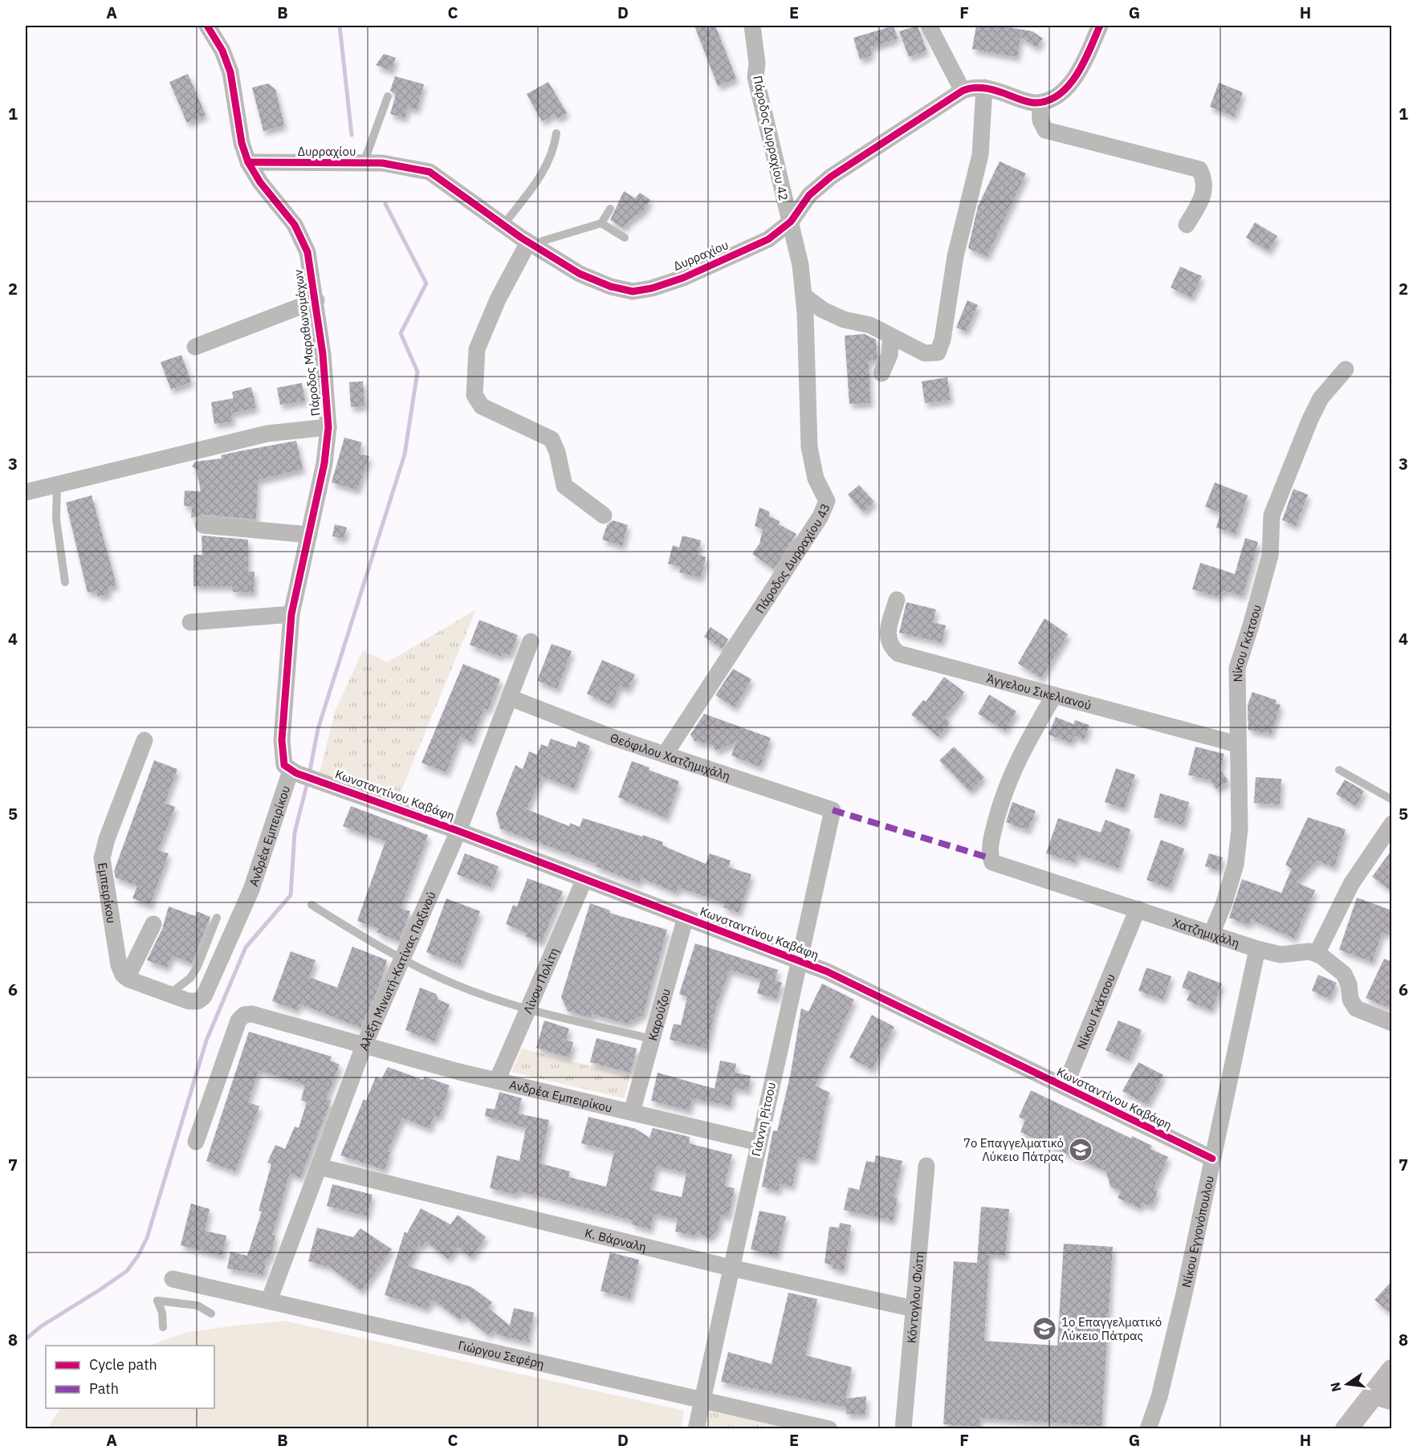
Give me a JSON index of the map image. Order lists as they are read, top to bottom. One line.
{"streets":{"street":["Πάροδος Δυρραχίου 42","Δυρραχίου","Πάροδος Μαραθωνομάχων","Πάροδος Δυρραχίου 43","Νίκου Γκάτσου","Άγγελου Σικελιανού","Θεόφιλου Χατζημιχάλη","Κωνσταντίνου Καβάφη","Ανδρέα Εμπειρίκου","Εμπειρίκου","Χατζημιχάλη","Αλέξη Μινωτή-Κατίνας Παξινού","Λίνου Πολίτη","Καρούζου","Γιάννη Ρίτσου","Νίκου Εγγονόπουλου","Κ. Βάρναλη","Κόντογλου Φώτη","Γιώργου Σεφέρη"]},"crossings":[["Πάροδος Δυρραχίου 42","Δυρραχίου"],["Πάροδος Δυρραχίου 42","Πάροδος Δυρραχίου 43"],["Δυρραχίου","Πάροδος Μαραθωνομάχων"],["Δυρραχίου","Πάροδος Δυρραχίου 43"],["Πάροδος Μαραθωνομάχων","Κωνσταντίνου Καβάφη"],["Πάροδος Μαραθωνομάχων","Ανδρέα Εμπειρίκου"],["Πάροδος Δυρραχίου 43","Θεόφιλου Χατζημιχάλη"],["Νίκου Γκάτσου","Άγγελου Σικελιανού"],["Νίκου Γκάτσου","Κωνσταντίνου Καβάφη"],["Νίκου Γκάτσου","Χατζημιχάλη"],["Άγγελου Σικελιανού","Χατζημιχάλη"],["Θεόφιλου Χατζημιχάλη","Αλέξη Μινωτή-Κατίνας Παξινού"],["Θεόφιλου Χατζημιχάλη","Γιάννη Ρίτσου"],["Κωνσταντίνου Καβάφη","Ανδρέα Εμπειρίκου"],["Κωνσταντίνου Καβάφη","Αλέξη Μινωτή-Κατίνας Παξινού"],["Κωνσταντίνου Καβάφη","Λίνου Πολίτη"],["Κωνσταντίνου Καβάφη","Καρούζου"],["Κωνσταντίνου Καβάφη","Γιάννη Ρίτσου"],["Κωνσταντίνου Καβάφη","Νίκου Εγγονόπουλου"],["Ανδρέα Εμπειρίκου","Αλέξη Μινωτή-Κατίνας Παξινού"],["Ανδρέα Εμπειρίκου","Λίνου Πολίτη"],["Ανδρέα Εμπειρίκου","Καρούζου"],["Ανδρέα Εμπειρίκου","Γιάννη Ρίτσου"],["Χατζημιχάλη","Νίκου Εγγονόπουλου"],["Αλέξη Μινωτή-Κατίνας Παξινού","Κ. Βάρναλη"],["Αλέξη Μινωτή-Κατίνας Παξινού","Γιώργου Σεφέρη"],["Γιάννη Ρίτσου","Κ. Βάρναλη"],["Γιάννη Ρίτσου","Γιώργου Σεφέρη"],["Κ. Βάρναλη","Κόντογλου Φώτη"]],"places":{"school or university":["7ο Επαγγελματικό Λύκειο Πάτρας","1o Επαγγελματικό Λύκειο Πάτρας"]},"legend":["Cycle path","Path"],"north":"left","grid":{"columns":["A","B","C","D","E","F","G","H"],"rows":["1","2","3","4","5","6","7","8"]}}
